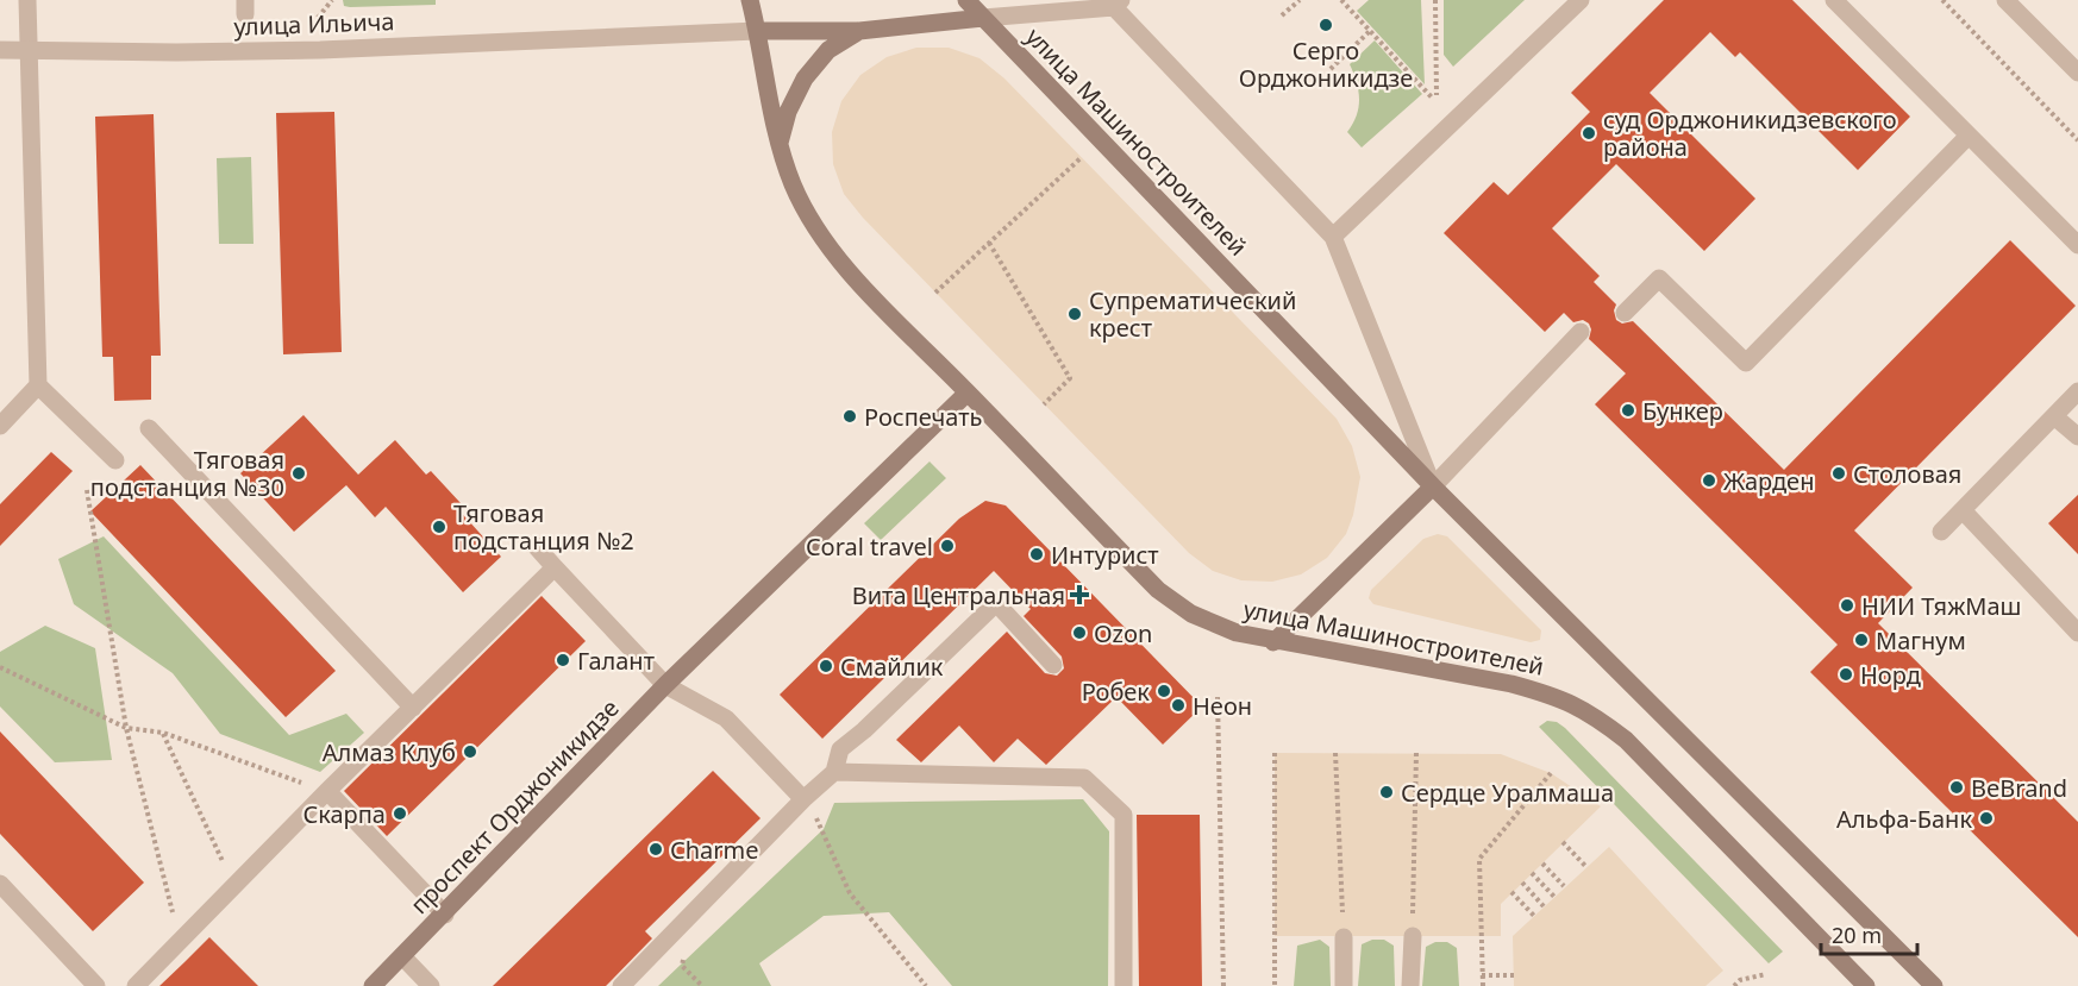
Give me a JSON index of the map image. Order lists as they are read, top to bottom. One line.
{"streets":{"main road":["улица Машиностроителей","проспект Орджоникидзе"],"street":["улица Ильича"]},"crossings":[["улица Ильича","улица Машиностроителей"],["улица Машиностроителей","проспект Орджоникидзе"]],"places":{"other":["Серго Орджоникидзе","суд Орджоникидзевского района","Супрематический крест","Бункер","Роспечать","Тяговая подстанция №30","Столовая","Жарден","Тяговая подстанция №2","Coral travel","Интурист","НИИ ТяжМаш","Ozon","Магнум","Галант","Смайлик","Норд","Робек","Неон","Алмаз Клуб","BeBrand","Сердце Уралмаша","Скарпа","Альфа-Банк","Charme"],"health":["Вита Центральная"]},"scale_bar":"20 m"}
